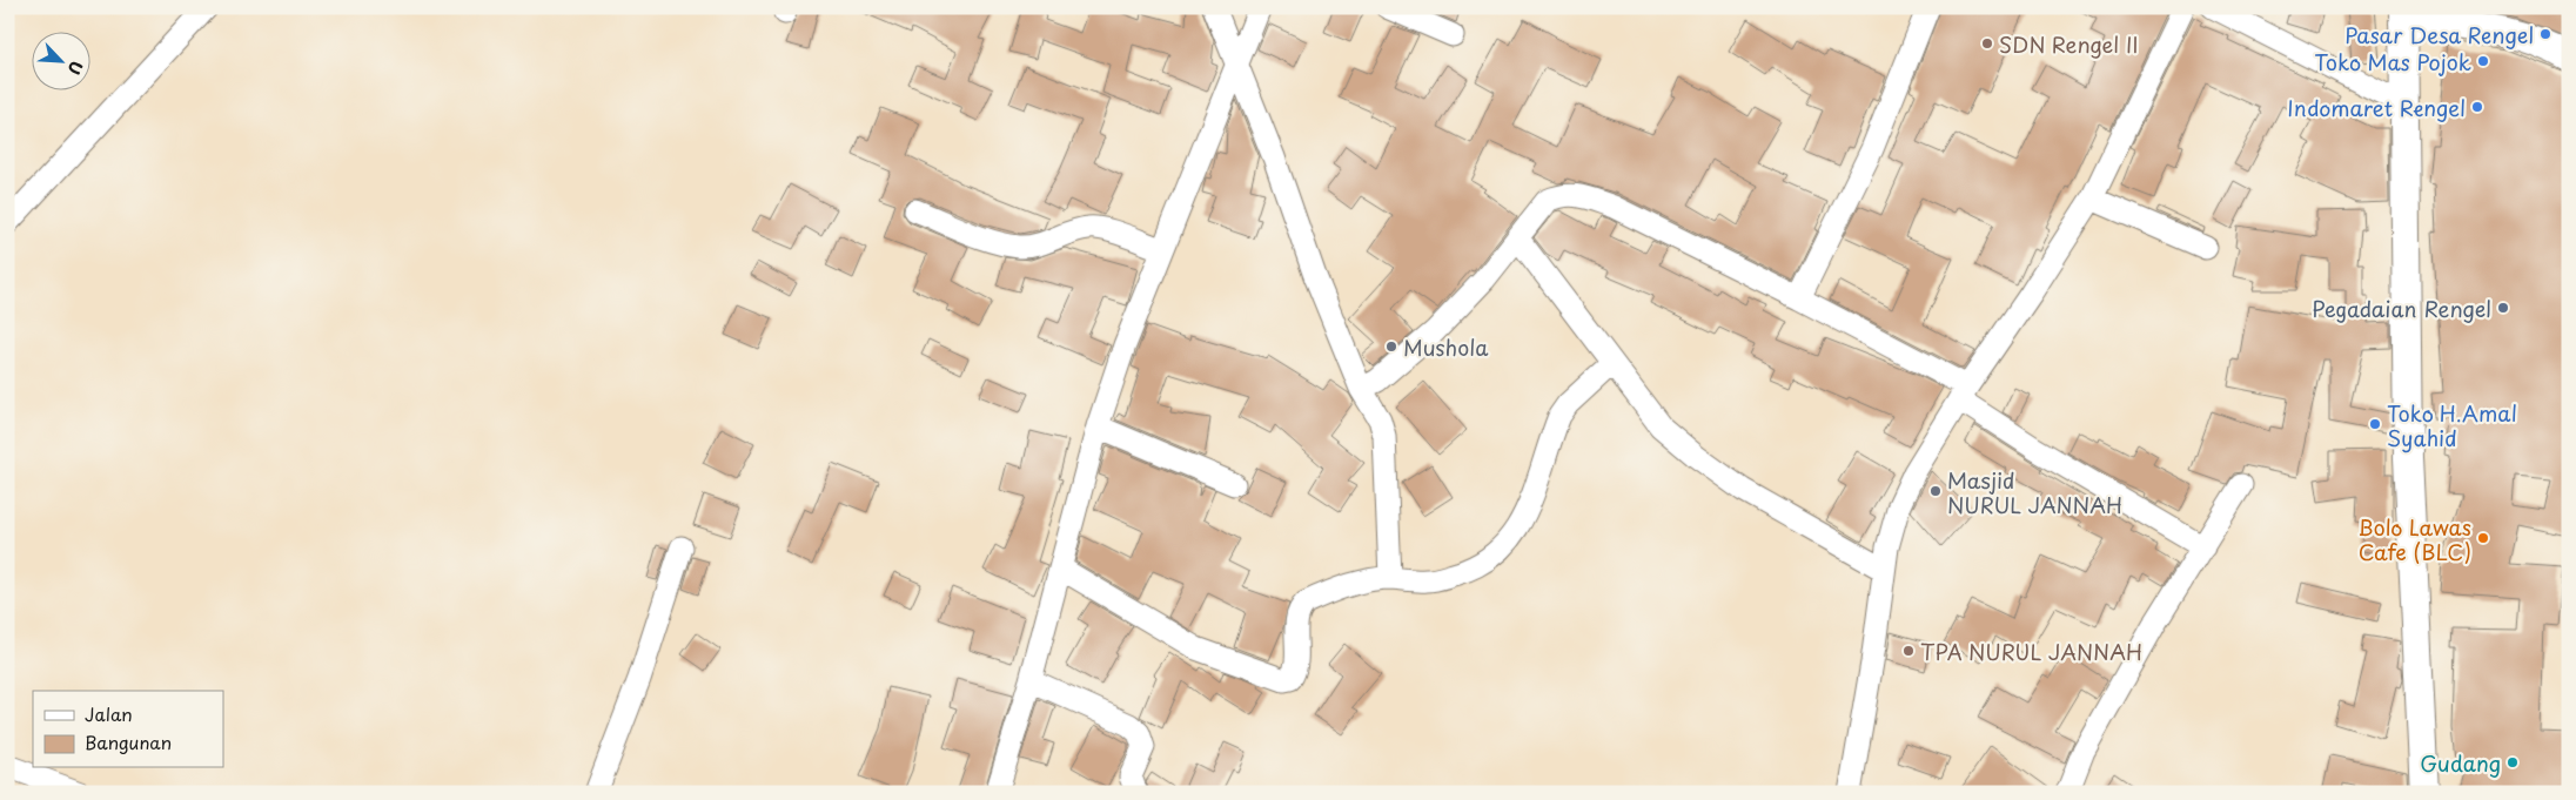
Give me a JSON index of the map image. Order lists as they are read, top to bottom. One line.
{"places":["Pasar Desa Rengel","SDN Rengel II","Toko Mas Pojok","Indomaret Rengel","Pegadaian Rengel","Mushola","Toko H.Amal Syahid","Masjid NURUL JANNAH","Bolo Lawas Cafe (BLC)","TPA NURUL JANNAH","Gudang"],"legend":["Jalan","Bangunan"],"north":"bottom right"}
